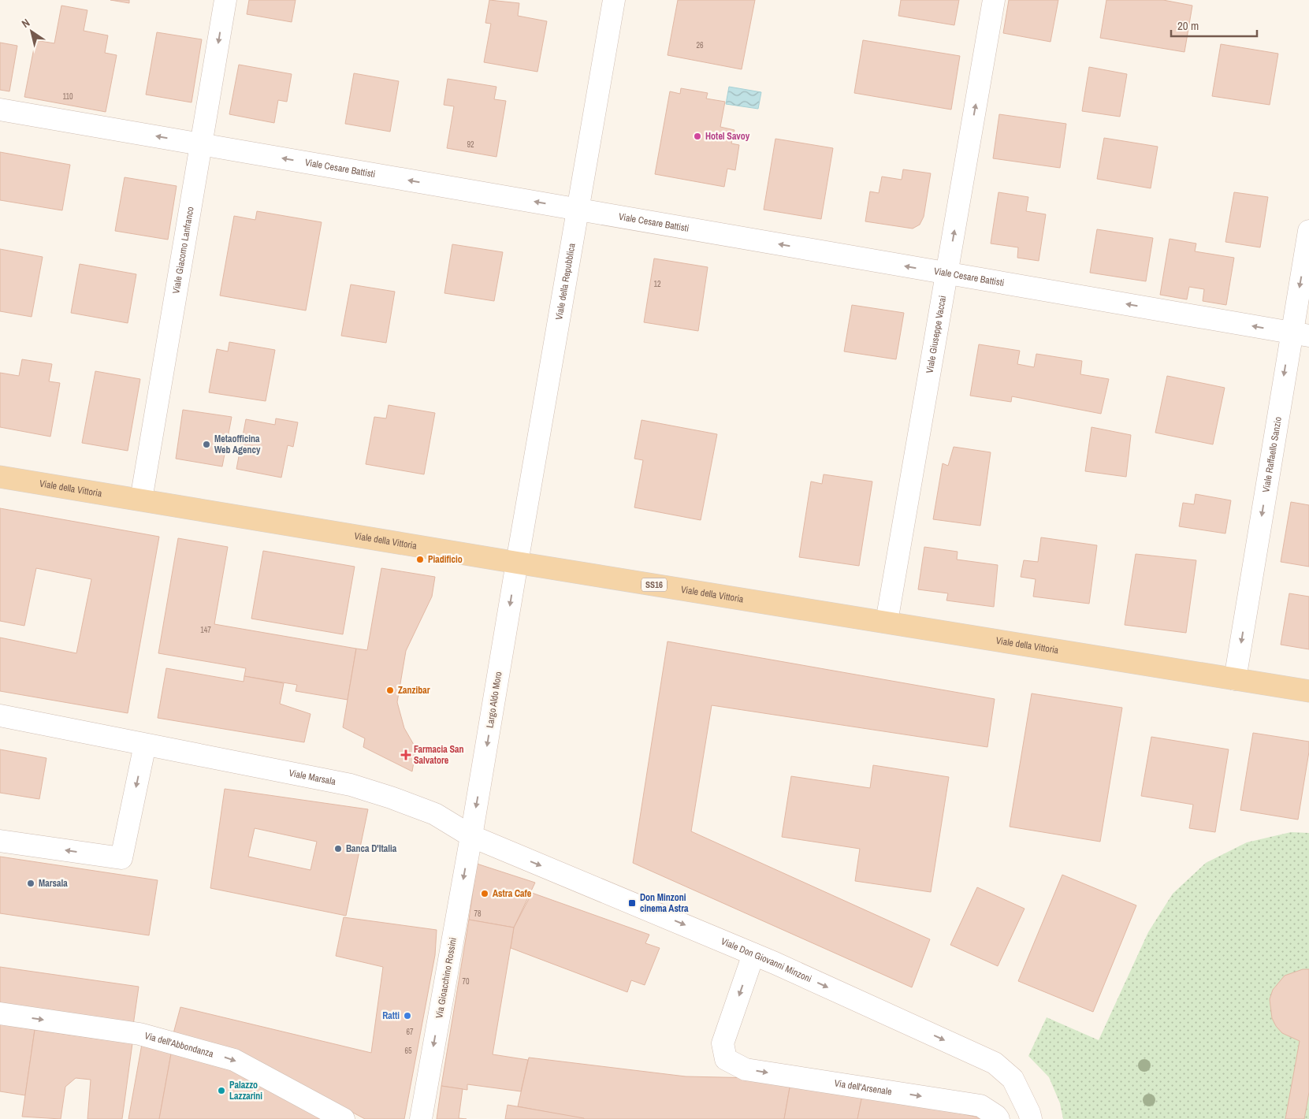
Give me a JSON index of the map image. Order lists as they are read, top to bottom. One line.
{"streets":{"main road":["Viale della Vittoria","SS16"],"street":["Viale Cesare Battisti","Viale Giacomo Lanfranco","Viale della Repubblica","Viale Giuseppe Vaccai","Viale Raffaello Sanzio","Largo Aldo Moro","Viale Marsala","Viale Don Giovanni Minzoni","Via Gioacchino Rossini","Via dell'Abbondanza","Via dell'Arsenale"]},"crossings":[["Viale Cesare Battisti","Viale Giacomo Lanfranco"],["Viale Cesare Battisti","Viale della Repubblica"],["Viale Cesare Battisti","Viale Giuseppe Vaccai"],["Viale Cesare Battisti","Viale Raffaello Sanzio"],["Viale Giacomo Lanfranco","Viale della Vittoria"],["Viale della Repubblica","Viale della Vittoria"],["Viale della Repubblica","Largo Aldo Moro"],["Viale Giuseppe Vaccai","Viale della Vittoria"],["Viale Raffaello Sanzio","Viale della Vittoria"],["Viale della Vittoria","Largo Aldo Moro"],["Largo Aldo Moro","Viale Marsala"],["Largo Aldo Moro","Viale Don Giovanni Minzoni"],["Largo Aldo Moro","Via Gioacchino Rossini"],["Viale Marsala","Viale Don Giovanni Minzoni"],["Viale Marsala","Via Gioacchino Rossini"],["Viale Don Giovanni Minzoni","Via Gioacchino Rossini"],["Viale Don Giovanni Minzoni","Via dell'Arsenale"]],"one_way":["Viale Cesare Battisti","Viale Giuseppe Vaccai","Viale Raffaello Sanzio","Largo Aldo Moro","Viale Don Giovanni Minzoni","Via Gioacchino Rossini","Via dell'Abbondanza"],"places":{"other":["Hotel Savoy","Metaofficina Web Agency","Piadificio","Zanzibar","Banca D'Italia","Marsala","Astra Cafe","Ratti","Palazzo Lazzarini"],"health":["Farmacia San Salvatore"],"transit":["Don Minzoni cinema Astra"]},"house_numbers":["26","110","92","12","147","78","70","67","65"],"scale_bar":"20 m","north":"top left"}
